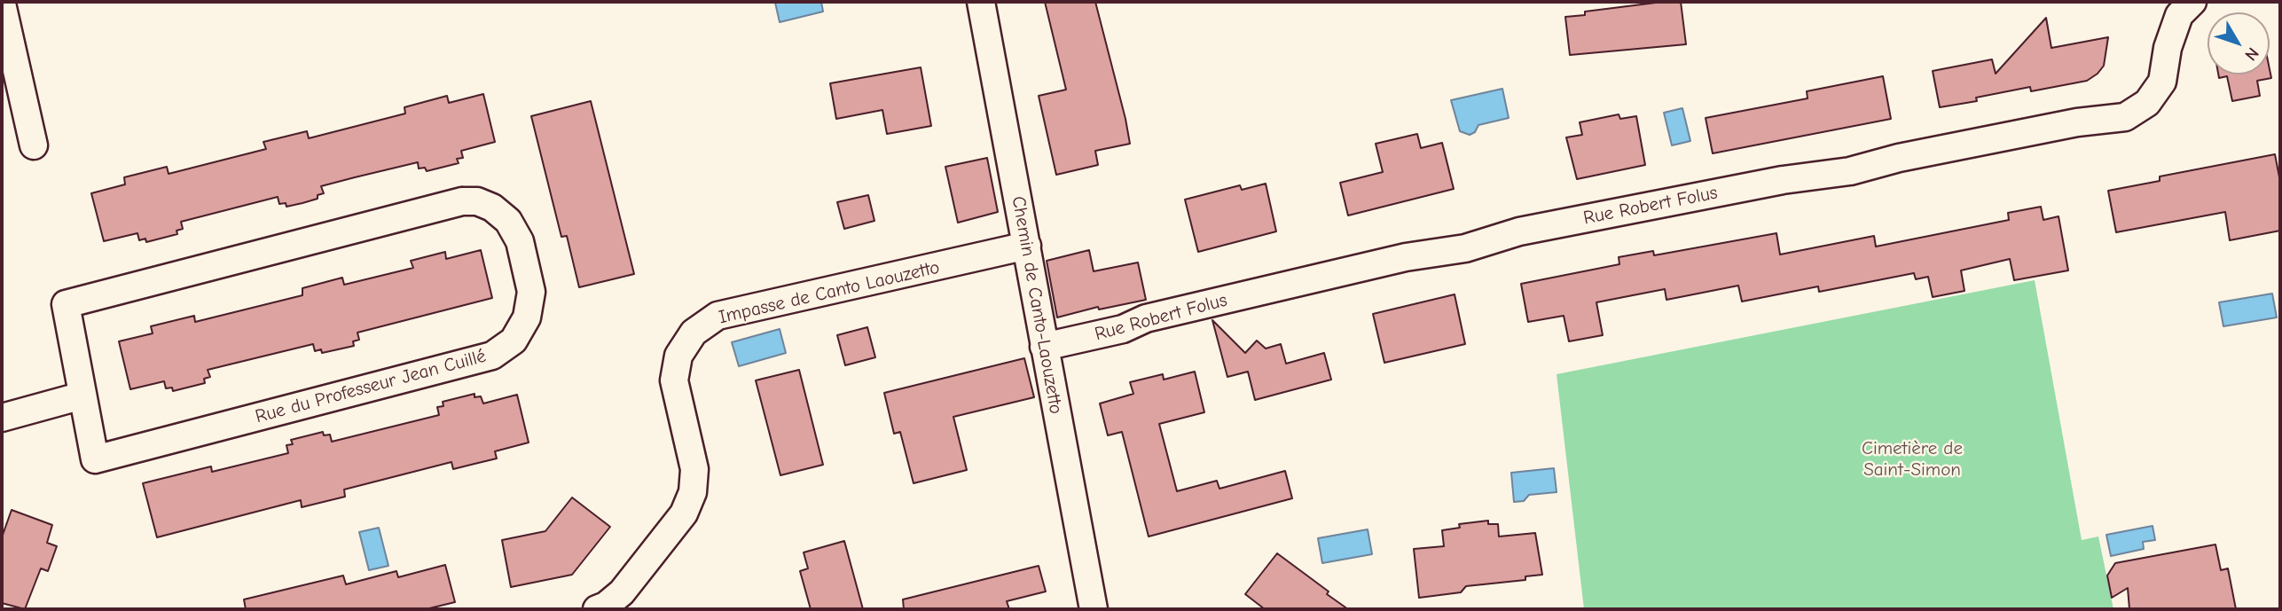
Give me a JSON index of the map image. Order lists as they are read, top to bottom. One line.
{"streets":{"street":["Rue Robert Folus","Impasse de Canto Laouzetto","Chemin de Canto-Laouzetto","Rue du Professeur Jean Cuillé"]},"crossings":[["Rue Robert Folus","Chemin de Canto-Laouzetto"],["Impasse de Canto Laouzetto","Chemin de Canto-Laouzetto"]],"parks":["Cimetière de Saint-Simon"],"north":"bottom right"}
